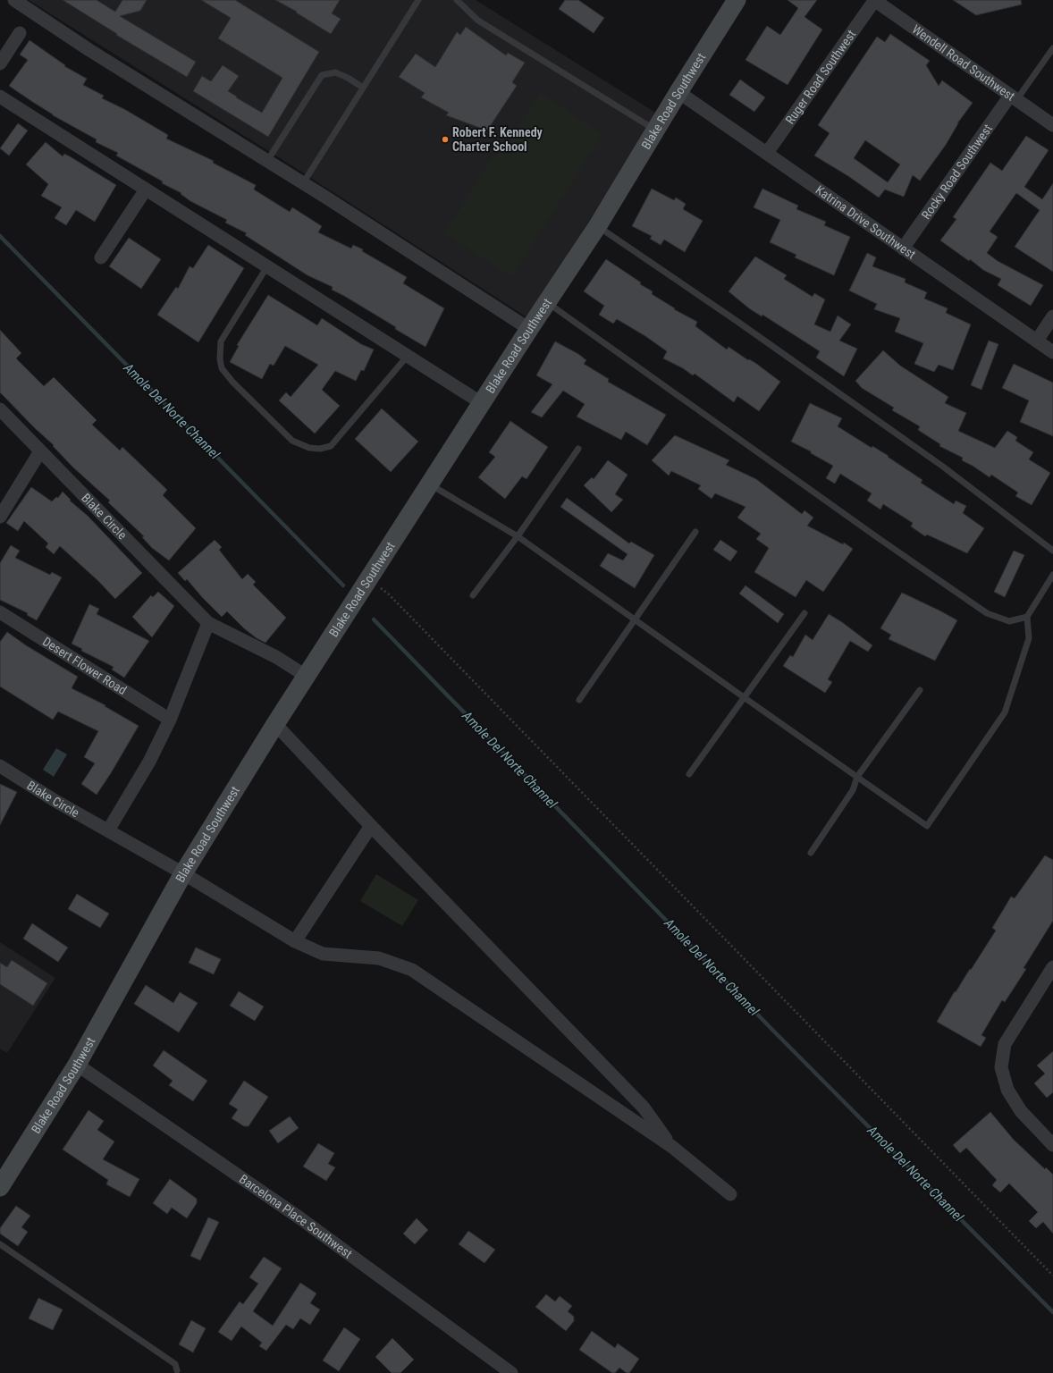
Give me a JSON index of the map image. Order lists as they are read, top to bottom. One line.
{"streets":{"main road":["Blake Road Southwest"],"street":["Wendell Road Southwest","Ruger Road Southwest","Rocky Road Southwest","Katrina Drive Southwest","Blake Circle","Desert Flower Road","Barcelona Place Southwest"]},"crossings":[["Wendell Road Southwest","Ruger Road Southwest"],["Wendell Road Southwest","Rocky Road Southwest"],["Ruger Road Southwest","Katrina Drive Southwest"],["Blake Road Southwest","Katrina Drive Southwest"],["Blake Road Southwest","Blake Circle"],["Blake Road Southwest","Barcelona Place Southwest"],["Rocky Road Southwest","Katrina Drive Southwest"]],"water":["Amole Del Norte Channel"],"places":["Robert F. Kennedy Charter School"]}
